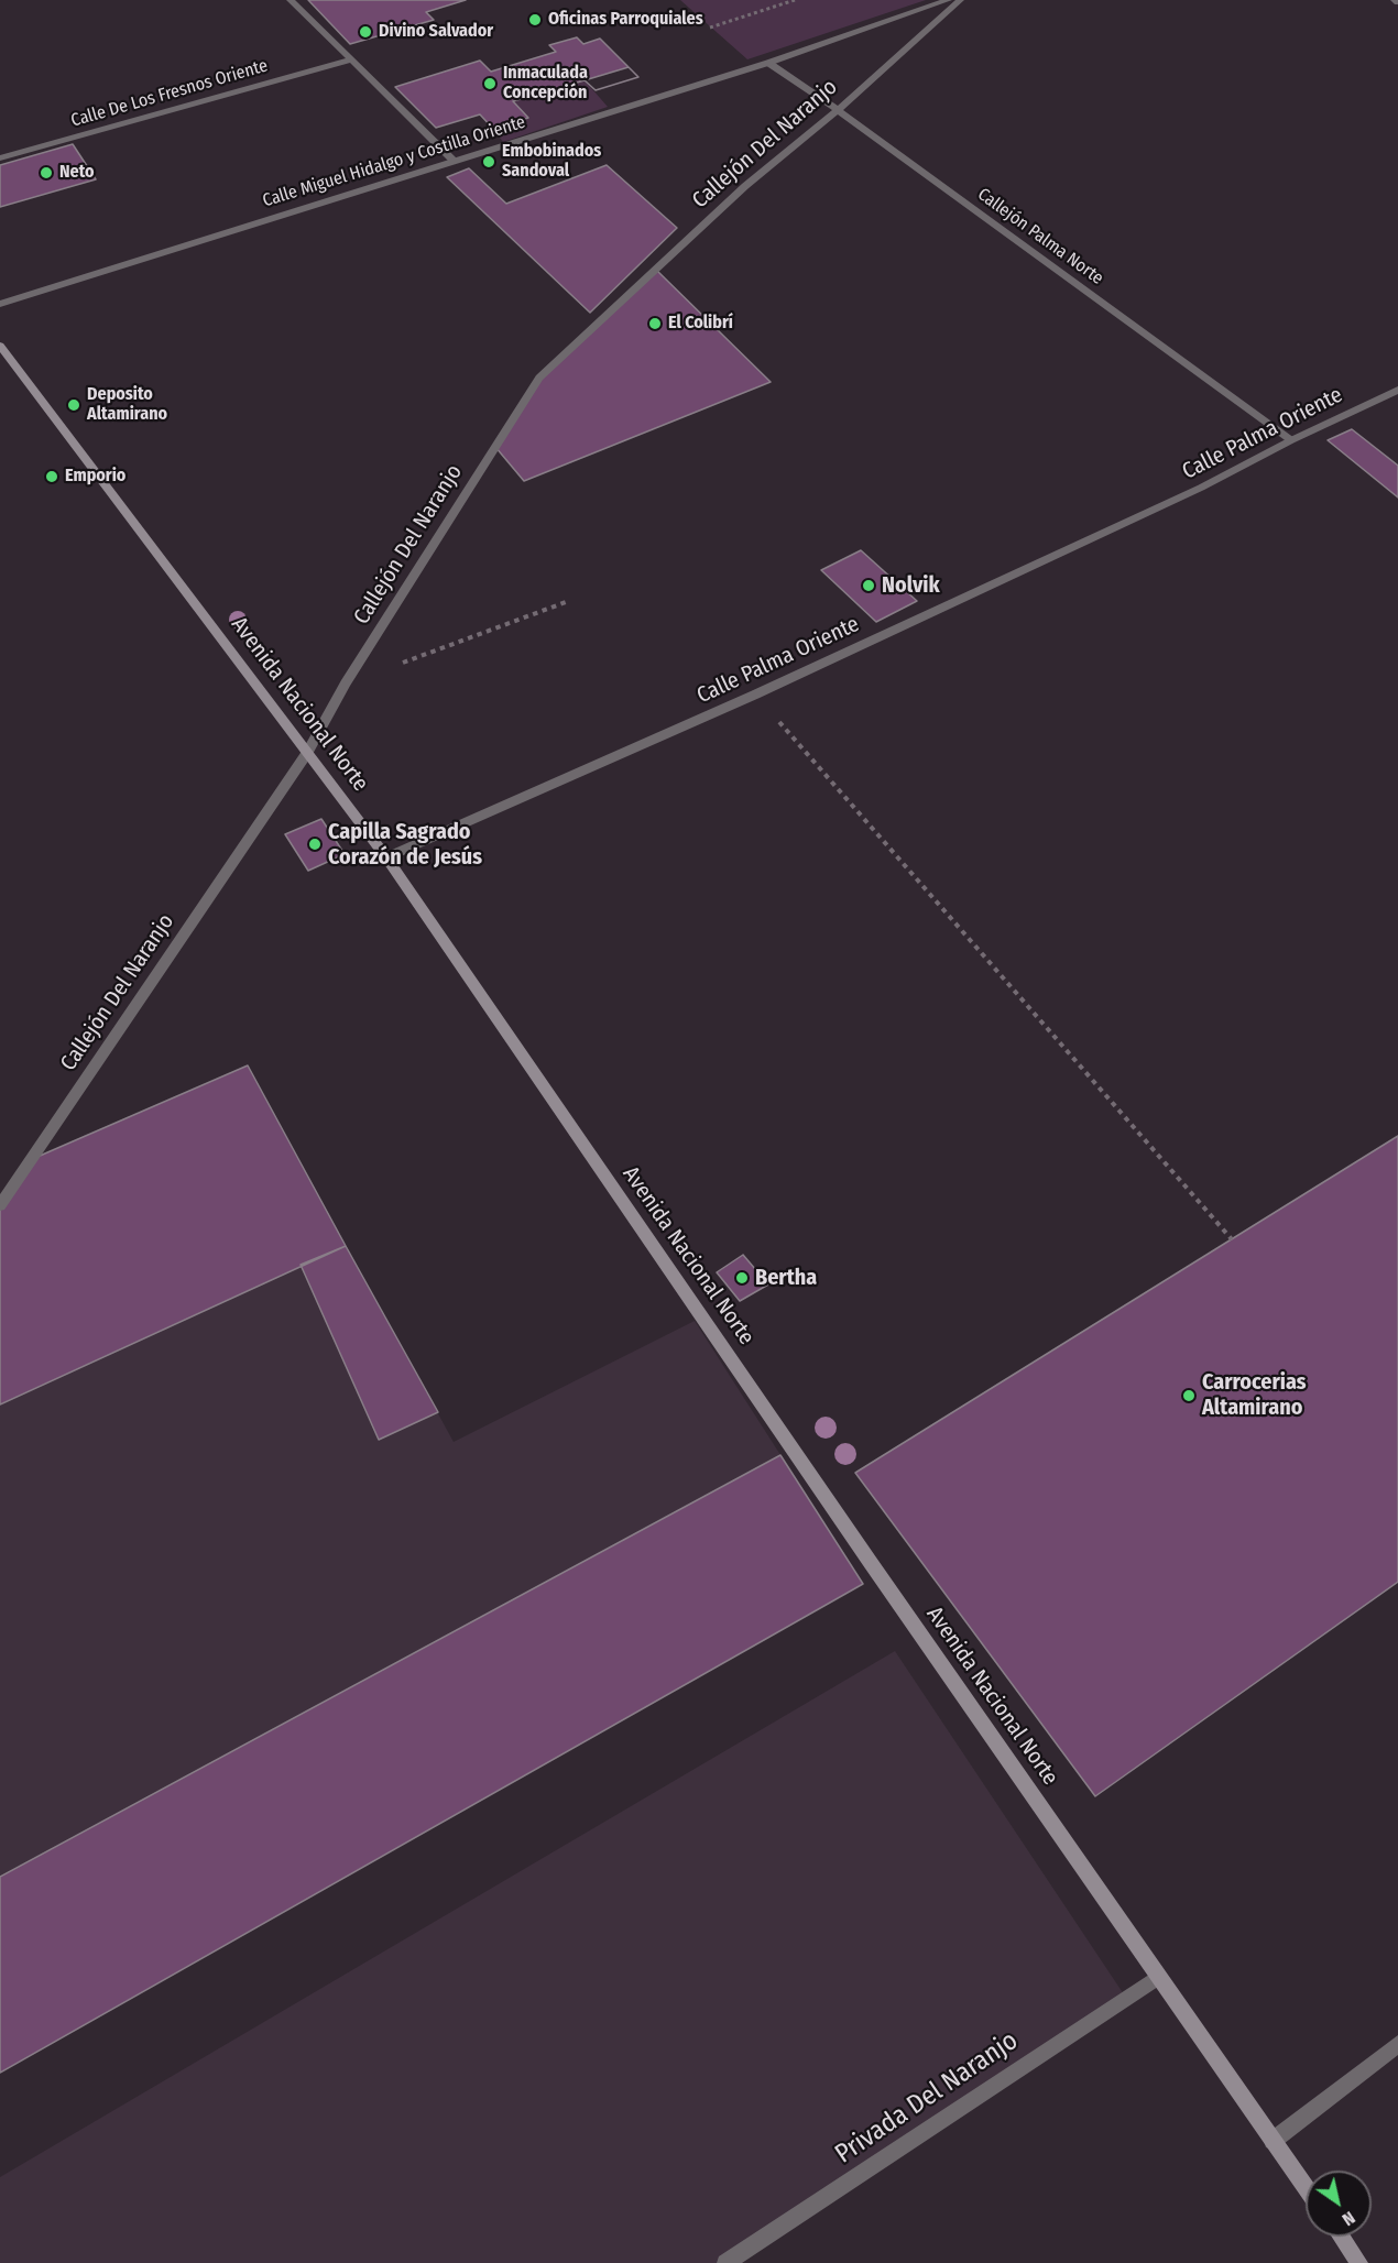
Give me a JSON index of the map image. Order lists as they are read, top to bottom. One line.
{"streets":{"main road":["Avenida Nacional Norte"],"street":["Calle De Los Fresnos Oriente","Callejón Del Naranjo","Calle Miguel Hidalgo y Costilla Oriente","Callejón Palma Norte","Calle Palma Oriente","Privada Del Naranjo"]},"crossings":[["Callejón Del Naranjo","Callejón Palma Norte"],["Callejón Del Naranjo","Avenida Nacional Norte"],["Calle Miguel Hidalgo y Costilla Oriente","Callejón Palma Norte"],["Callejón Palma Norte","Calle Palma Oriente"],["Calle Palma Oriente","Avenida Nacional Norte"],["Avenida Nacional Norte","Privada Del Naranjo"]],"places":["Oficinas Parroquiales","Divino Salvador","Inmaculada Concepción","Embobinados Sandoval","Neto","El Colibrí","Deposito Altamirano","Emporio","Nolvik","Capilla Sagrado Corazón de Jesús","Bertha","Carrocerias Altamirano"],"north":"bottom right"}
